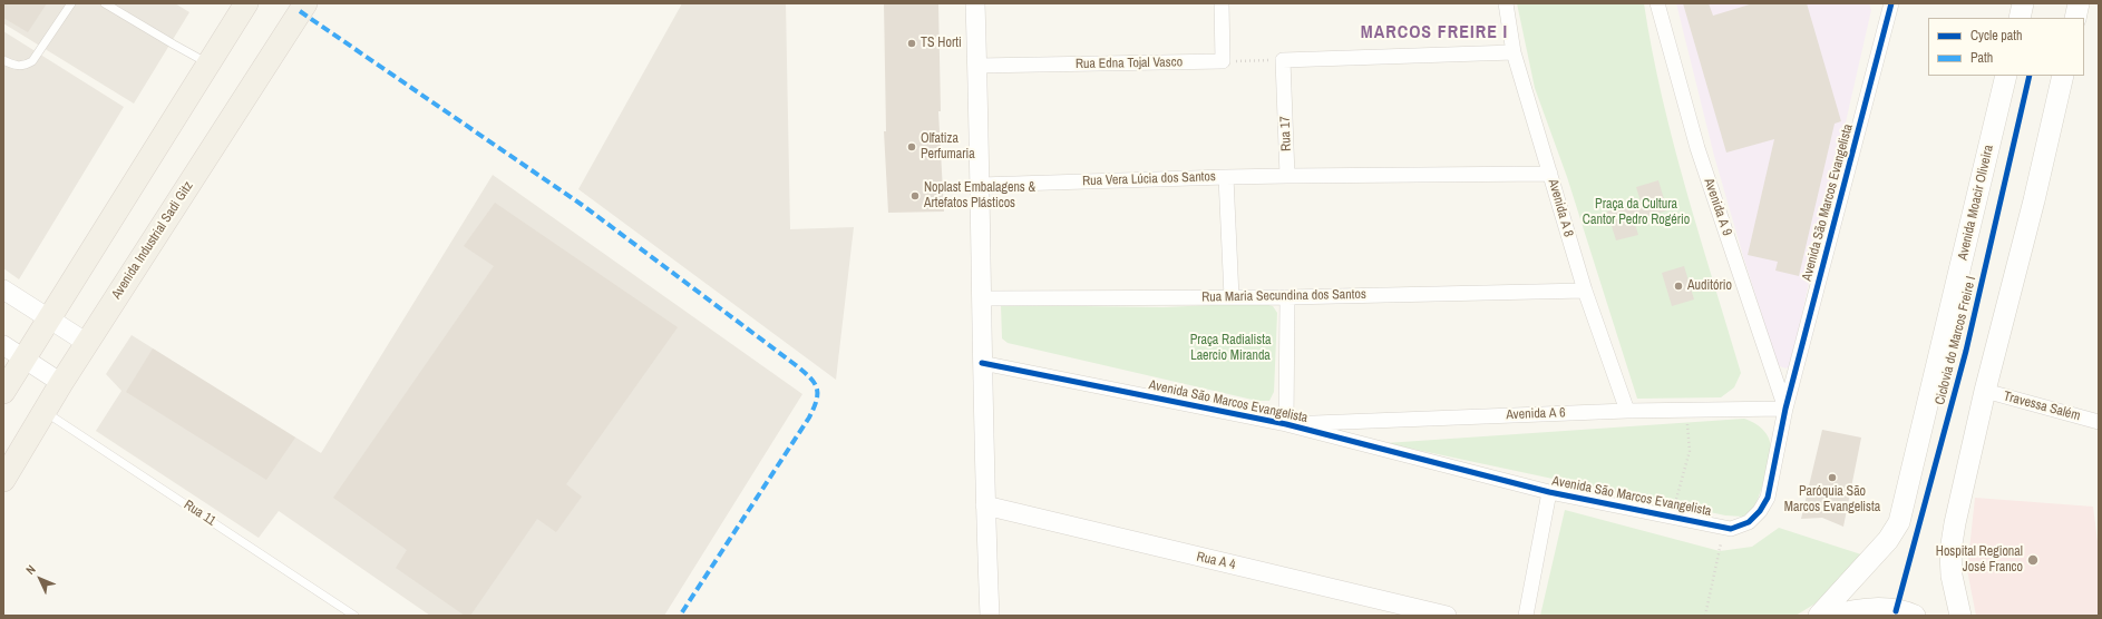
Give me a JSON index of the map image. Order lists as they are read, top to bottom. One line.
{"streets":{"main road":["Avenida Moacir Oliveira","Avenida Industrial Sadi Gitz"],"street":["Rua Edna Tojal Vasco","Rua 17","Rua Vera Lúcia dos Santos","Avenida São Marcos Evangelista","Avenida A 9","Avenida A 8","Rua Maria Secundina dos Santos","Travessa Salém","Avenida A 6","Rua A 4"],"lane":["Rua 11"],"cycle path":["Ciclovia do Marcos Freire I"]},"crossings":[["Rua Vera Lúcia dos Santos","Rua Maria Secundina dos Santos"],["Avenida São Marcos Evangelista","Avenida A 9"],["Avenida São Marcos Evangelista","Avenida A 6"],["Avenida A 9","Avenida A 6"],["Avenida A 8","Rua Maria Secundina dos Santos"],["Avenida A 8","Avenida A 6"],["Avenida Industrial Sadi Gitz","Rua 11"]],"districts":["MARCOS FREIRE I"],"parks":["Praça da Cultura Cantor Pedro Rogério","Praça Radialista Laercio Miranda"],"places":["TS Horti","Olfatiza Perfumaria","Noplast Embalagens & Artefatos Plásticos","Auditório","Paróquia São Marcos Evangelista","Hospital Regional José Franco"],"legend":["Cycle path","Path"],"north":"top left"}
